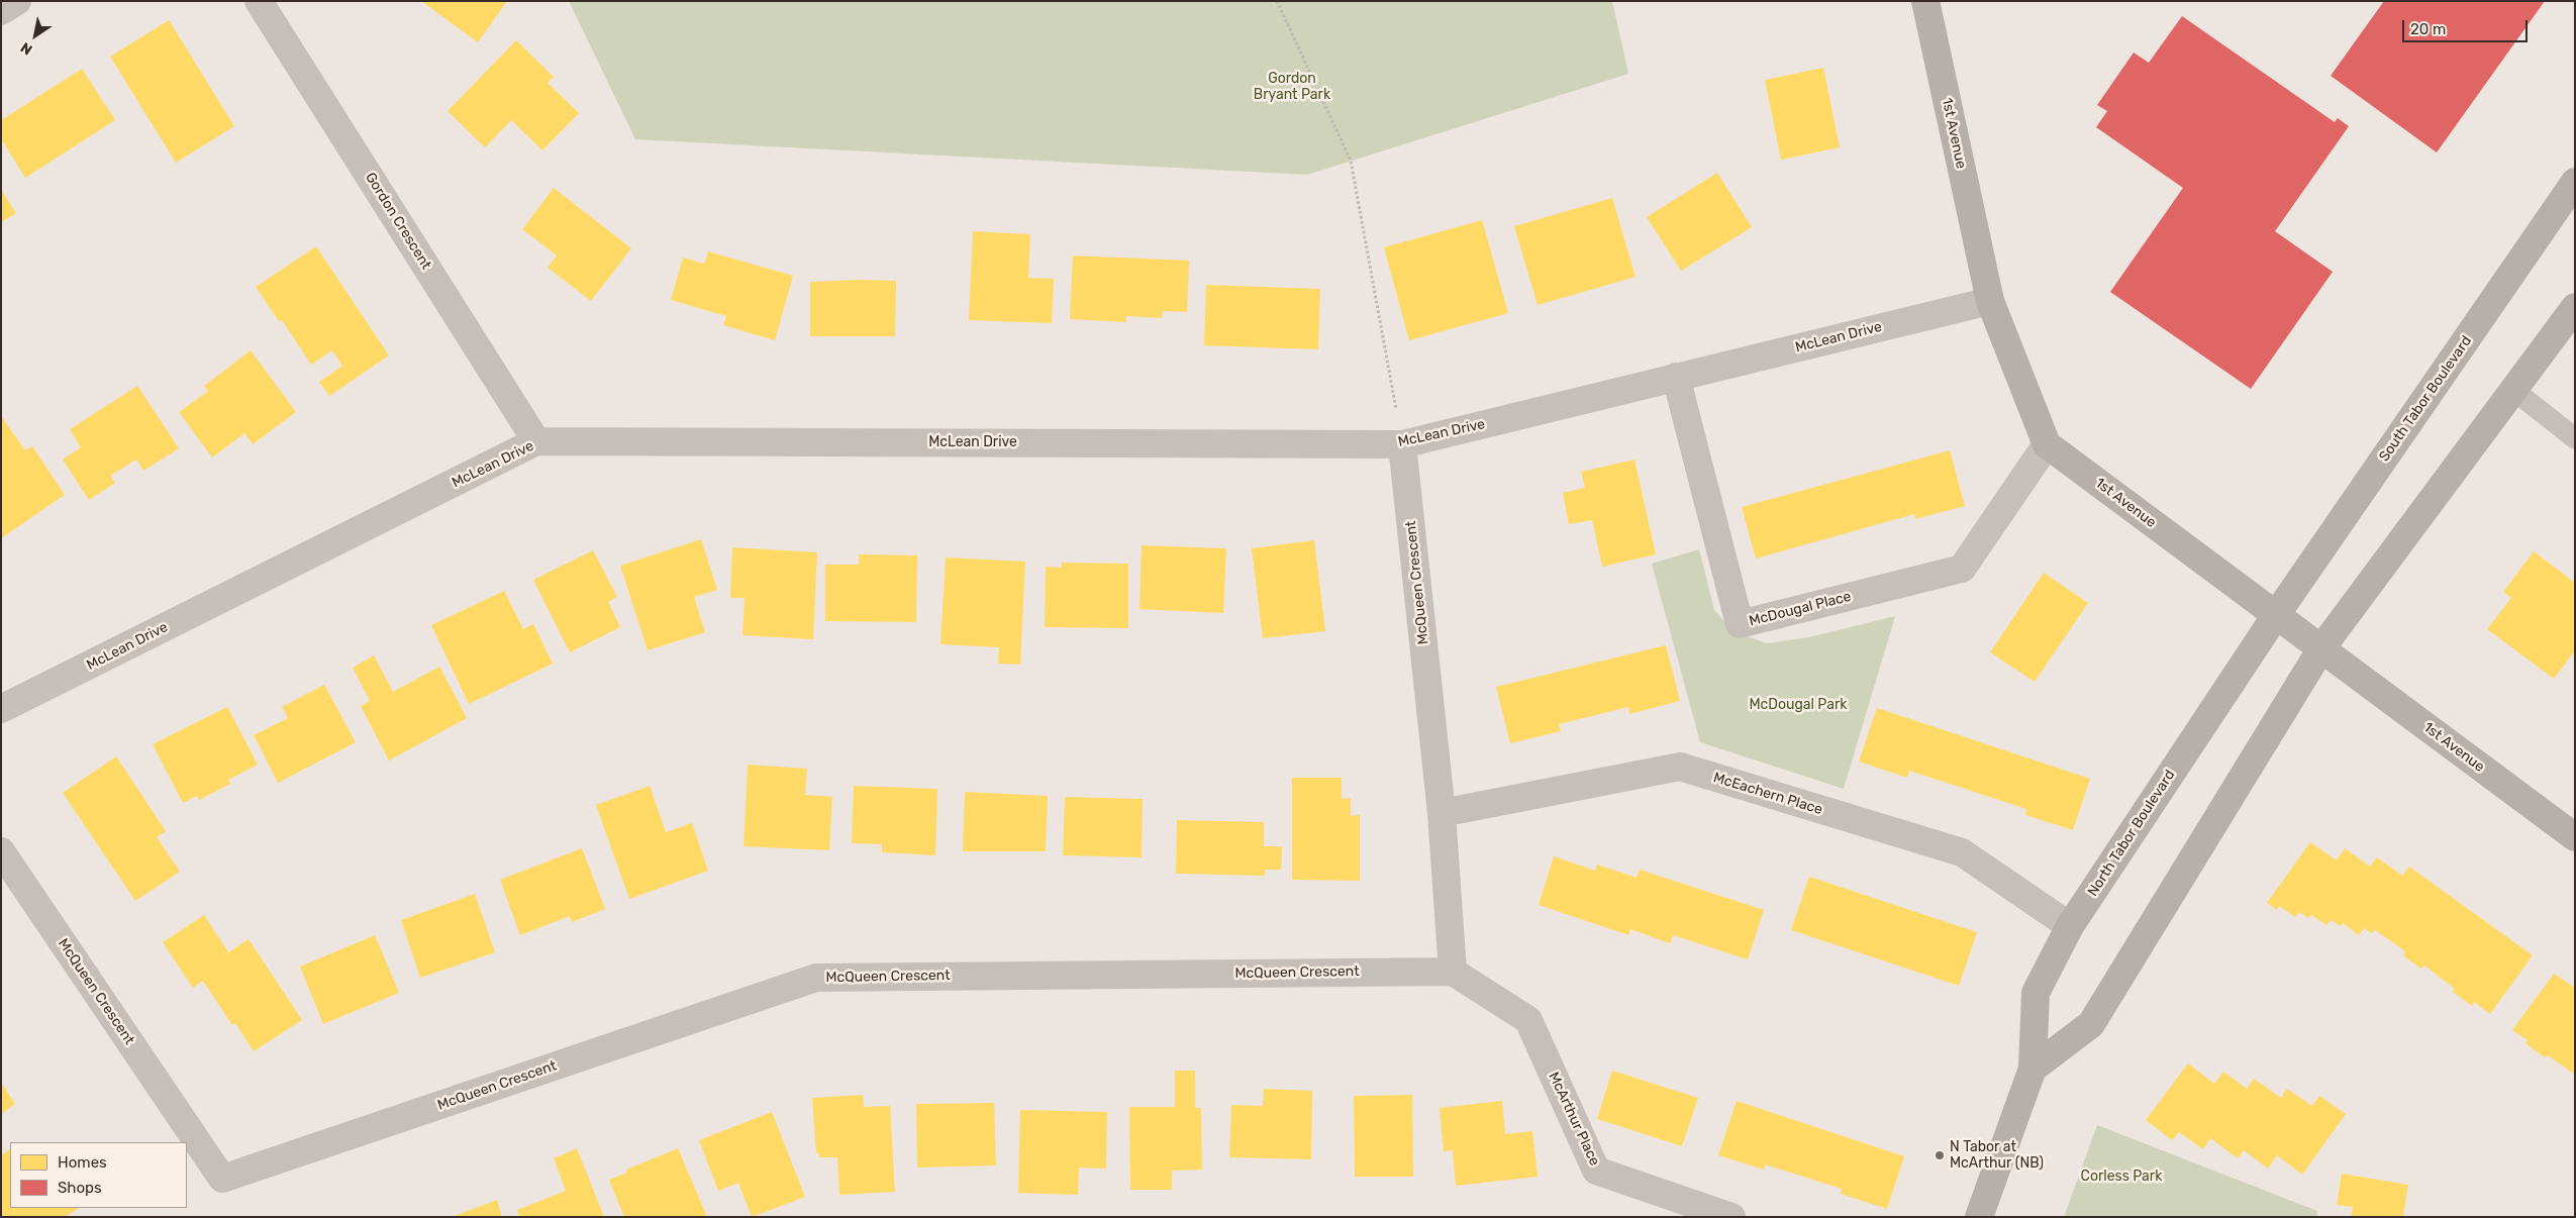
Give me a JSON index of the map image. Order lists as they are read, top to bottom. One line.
{"streets":{"street":["1st Avenue","Gordon Crescent","McLean Drive","South Tabor Boulevard","McQueen Crescent","McDougal Place","McEachern Place","North Tabor Boulevard","McArthur Place"]},"crossings":[["1st Avenue","McLean Drive"],["1st Avenue","South Tabor Boulevard"],["1st Avenue","McDougal Place"],["1st Avenue","North Tabor Boulevard"],["Gordon Crescent","McLean Drive"],["McLean Drive","McQueen Crescent"],["McLean Drive","McDougal Place"],["South Tabor Boulevard","North Tabor Boulevard"],["McQueen Crescent","McEachern Place"],["McQueen Crescent","McArthur Place"],["McEachern Place","North Tabor Boulevard"]],"parks":["Gordon Bryant Park","McDougal Park","Corless Park"],"places":["N Tabor at McArthur (NB)"],"legend":["Homes","Shops"],"scale_bar":"20 m","north":"bottom left"}
